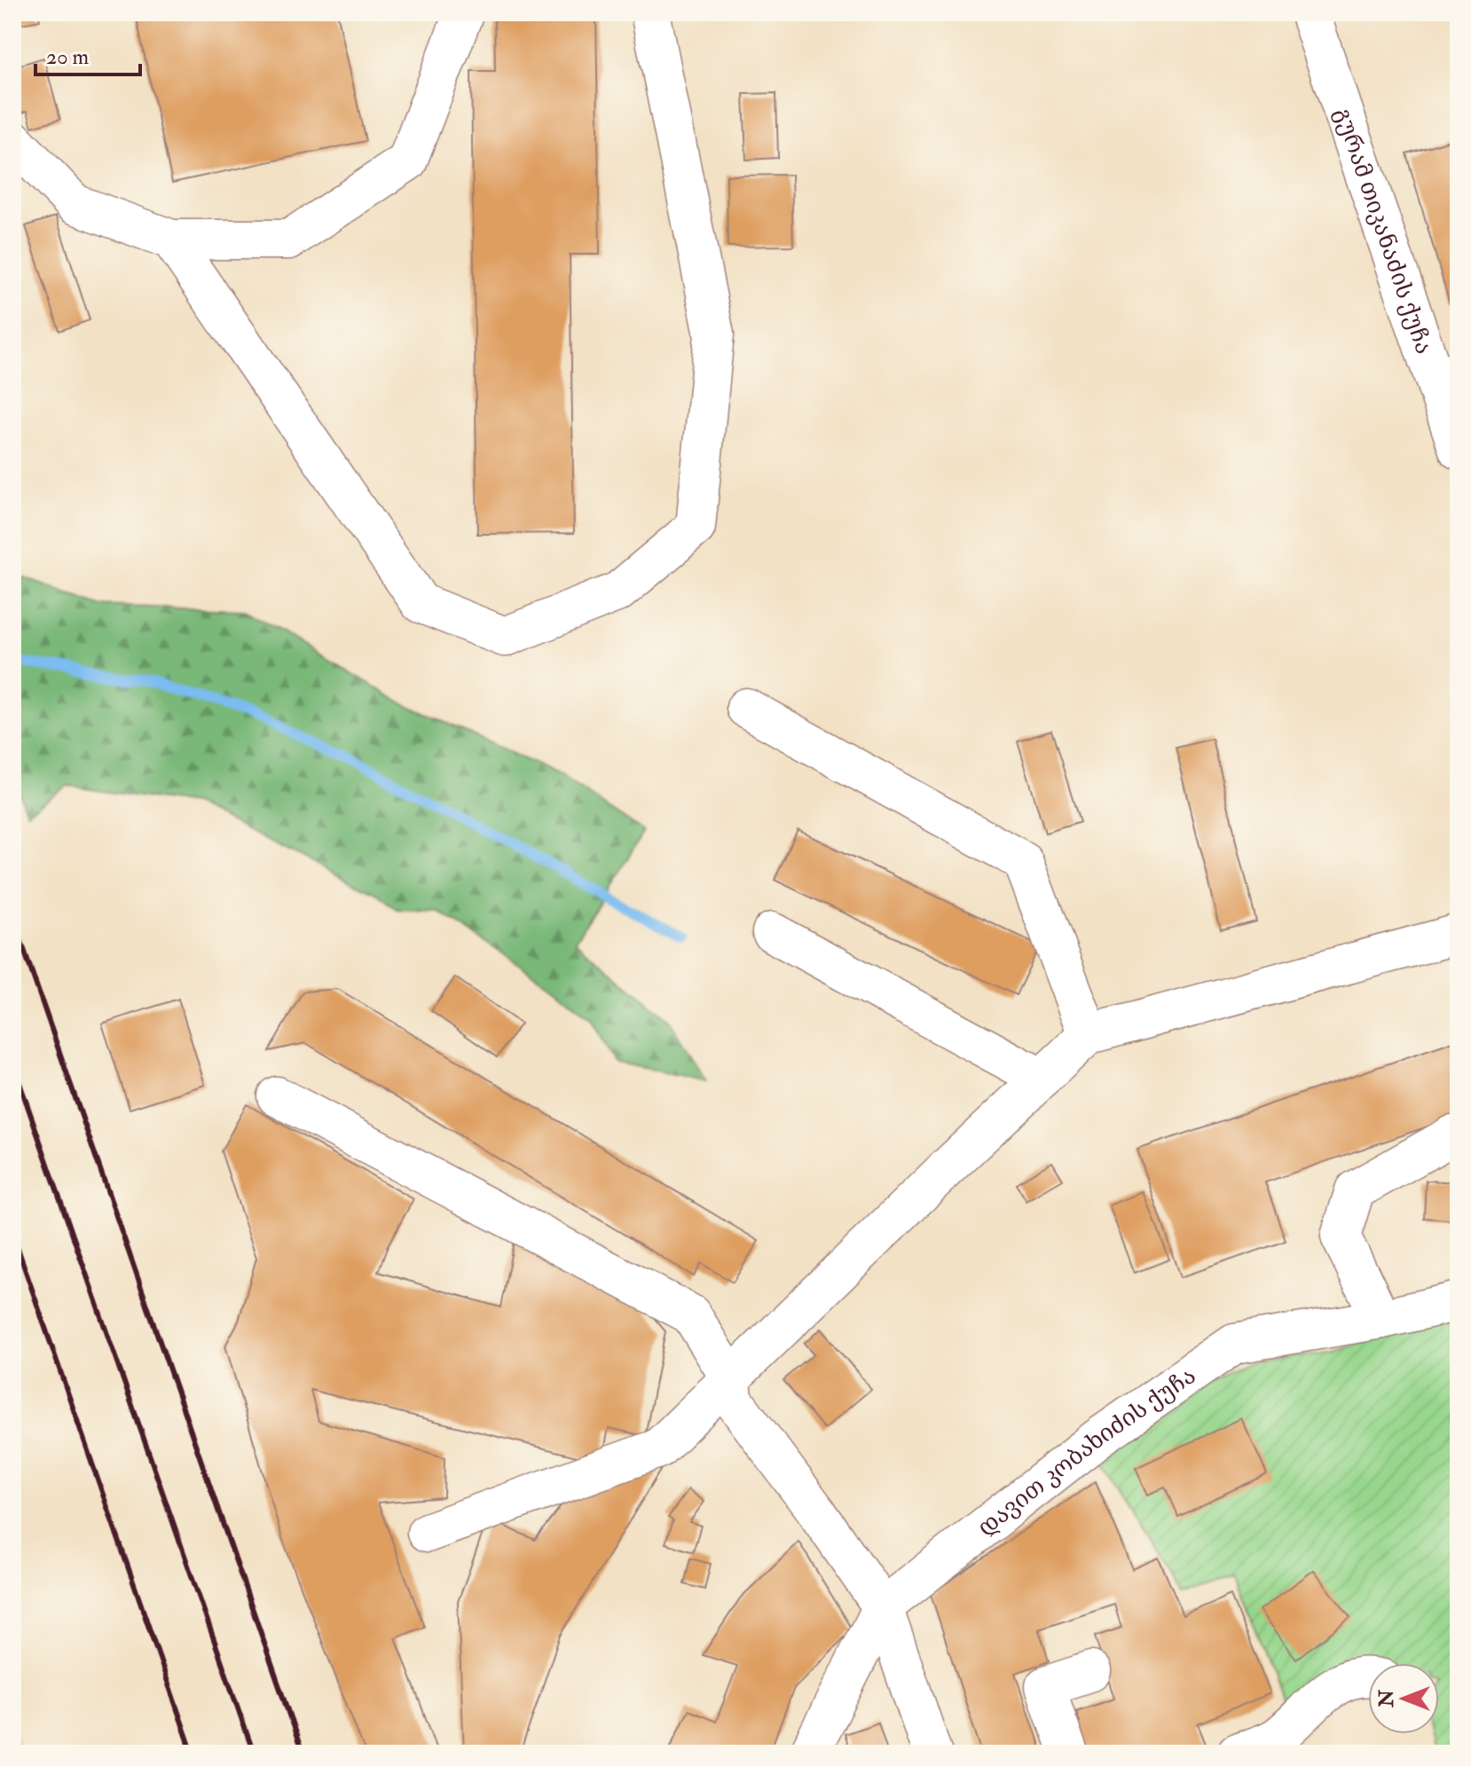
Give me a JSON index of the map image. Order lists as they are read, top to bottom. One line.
{"streets":{"street":["გურამ თიკანაძის ქუჩა","დავით კობახიძის ქუჩა"]},"scale_bar":"20 m","north":"left"}
